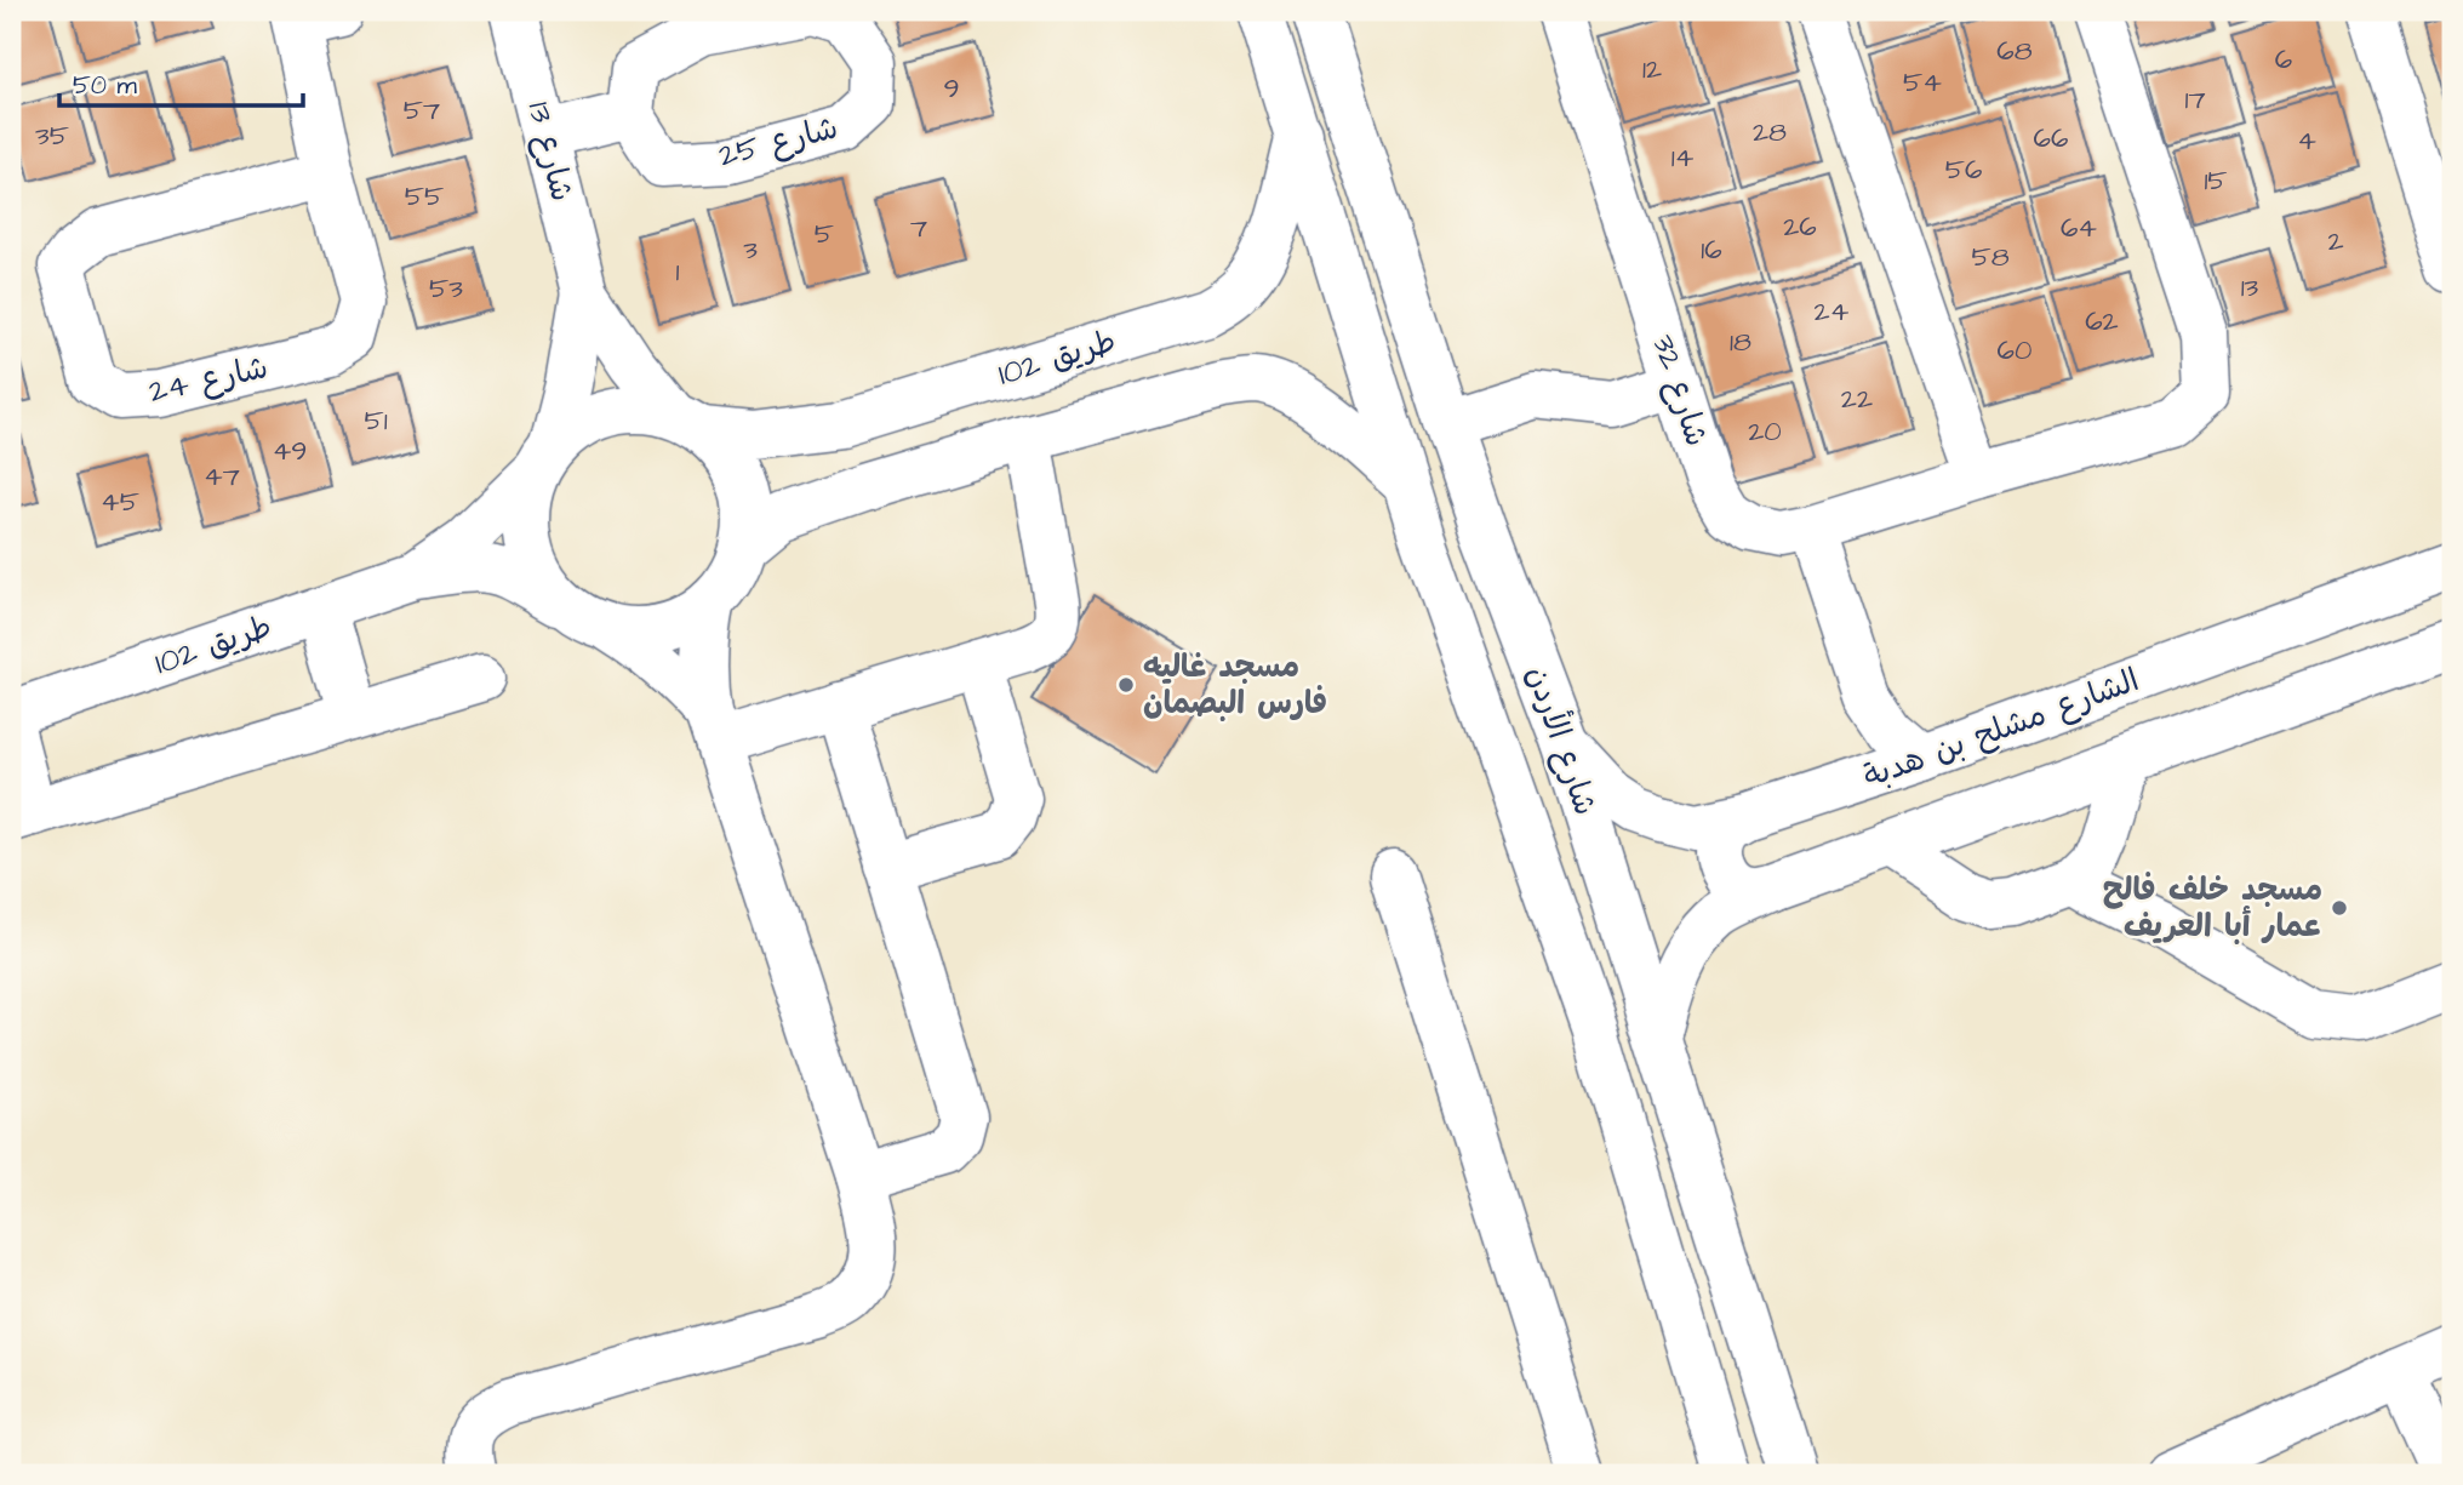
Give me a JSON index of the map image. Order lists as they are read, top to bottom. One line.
{"streets":{"street":["شارع 25","شارع 13","طريق 102","شارع 24","شارع 32","الشارع مشلح بن هدبة","شارع الأردن"]},"crossings":[["شارع 13","طريق 102"],["طريق 102","شارع الأردن"],["الشارع مشلح بن هدبة","شارع الأردن"]],"places":["مسجد غاليه فارس البصمان","مسجد خلف فالح عمار أبا العريف"],"house_numbers":["68","6","12","54","9","17","57","28","35","66","4","14","56","15","55","26","7","64","5","2","3","16","58","1","13","53","24","62","18","60","22","51","20","49","47","45"],"scale_bar":"50 m"}
